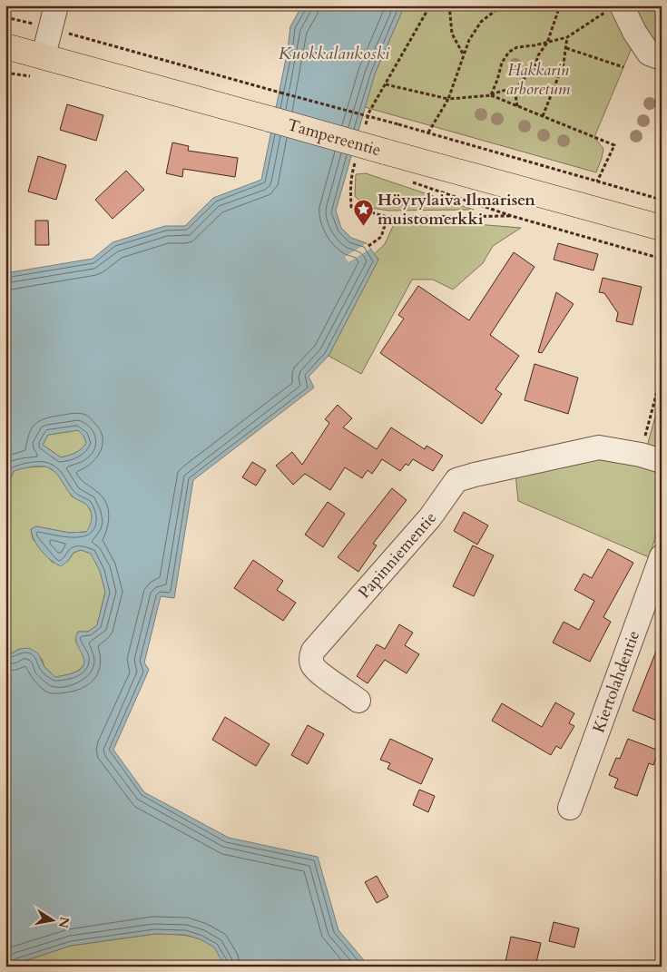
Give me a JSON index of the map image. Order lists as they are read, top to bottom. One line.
{"streets":{"main road":["Tampereentie"],"street":["Papinniementie","Kiertolahdentie"]},"water":["Kuokkalankoski"],"parks":["Hakkarin arboretum"],"places":{"place":["Höyrylaiva Ilmarisen muistomerkki"]},"north":"right"}
